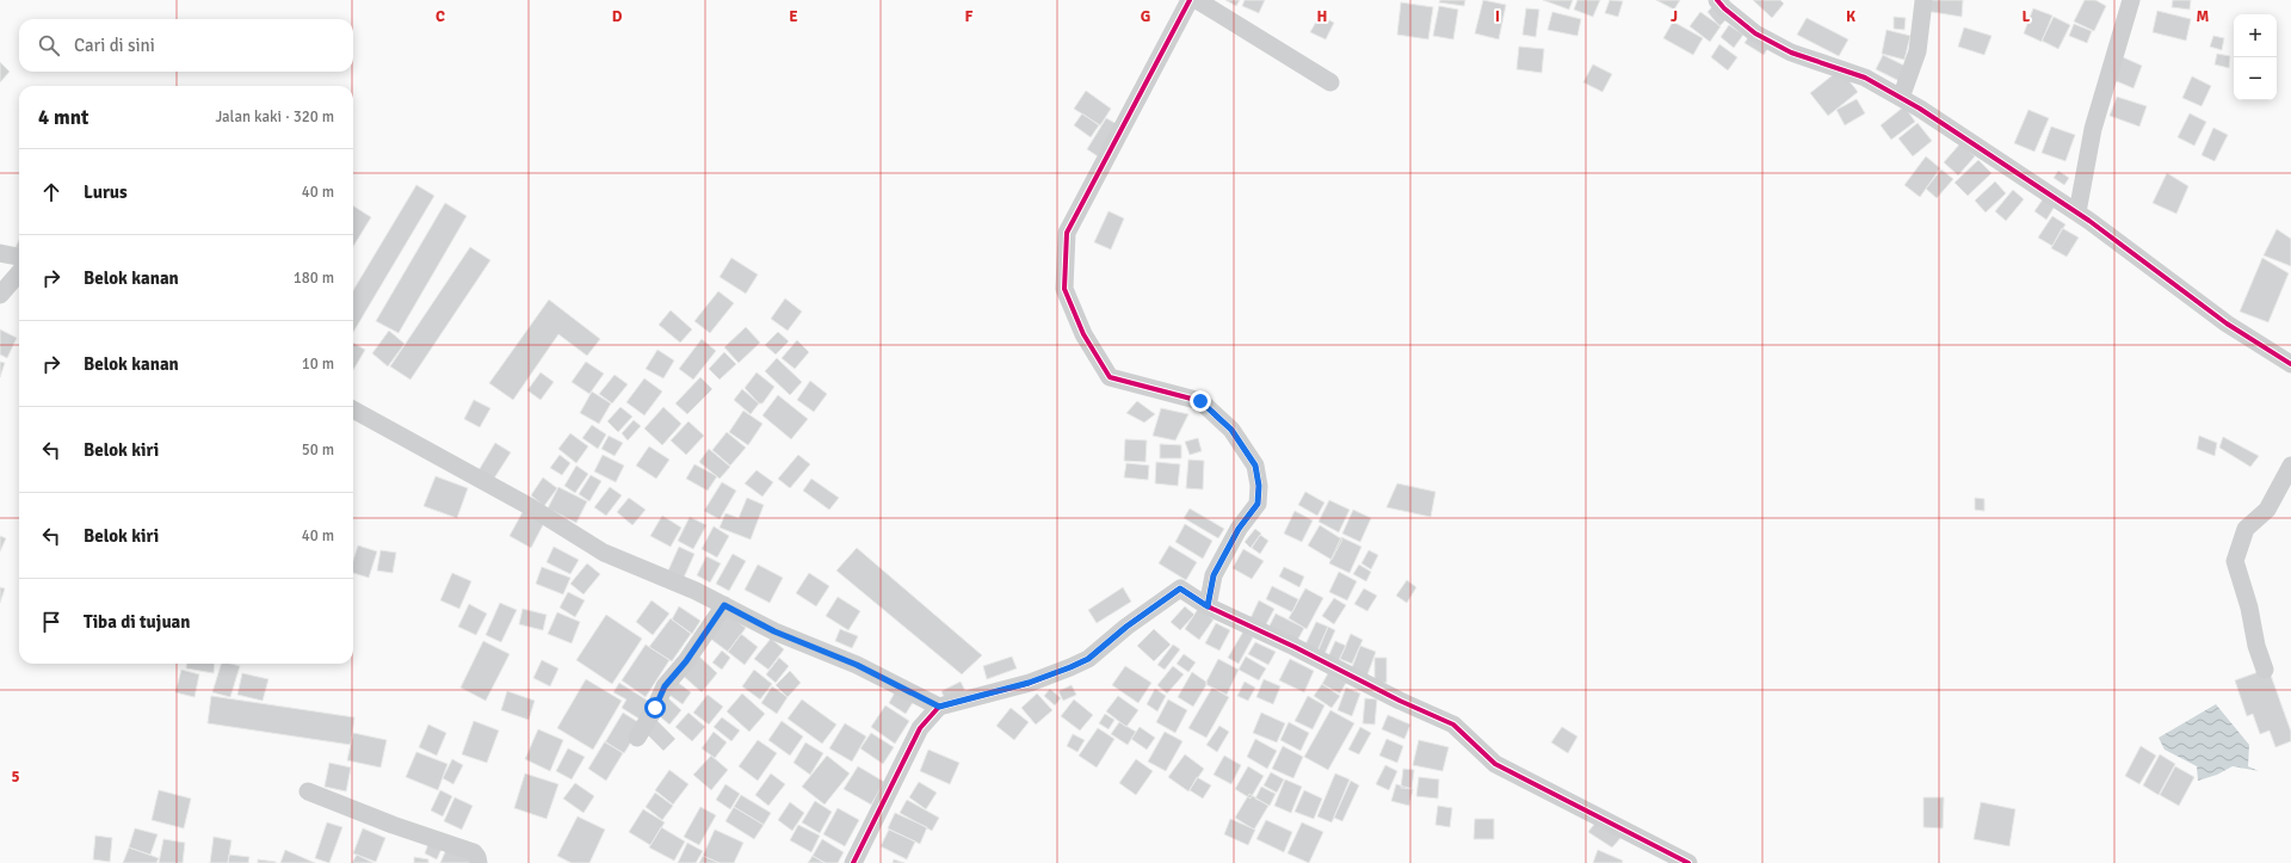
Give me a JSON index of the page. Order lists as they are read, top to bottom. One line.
{"page":{"map_buttons":["+","−"],"search":"Cari di sini","heading":["4 mnt","Jalan kaki · 320 m"],"list":[["Lurus","40 m"],["Belok kanan","180 m"],["Belok kanan","10 m"],["Belok kiri","50 m"],["Belok kiri","40 m"],"Tiba di tujuan"]},"grid":{"columns":["C","D","E","F","G","H","I","J","K","L","M"],"rows":["5"]}}
